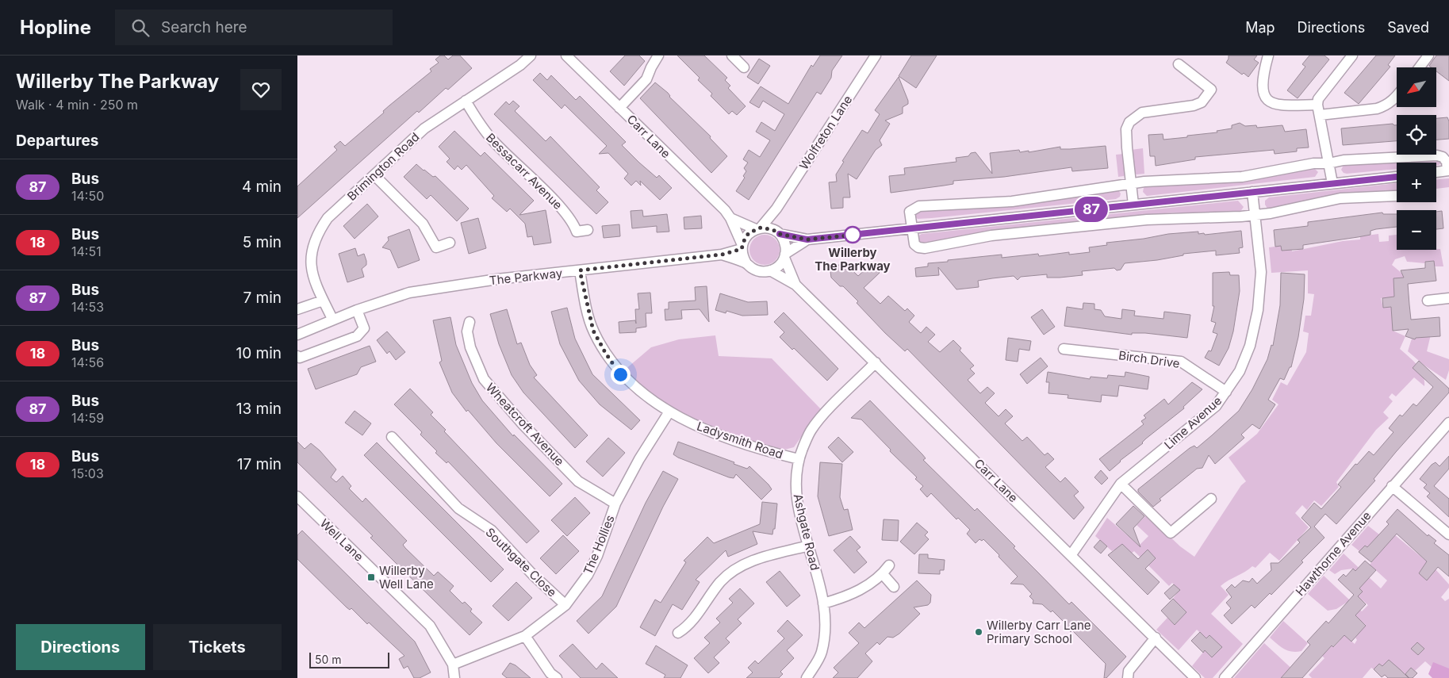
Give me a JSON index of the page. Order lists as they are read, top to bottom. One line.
{"streets":{"street":["Wolfreton Lane","Carr Lane","Brimington Road","Bessacarr Avenue","The Parkway","Birch Drive","Lime Avenue","Wheatcroft Avenue","Ladysmith Road","Ashgate Road","Well Lane","The Hollies","Hawthorne Avenue","Southgate Close"]},"crossings":[["Wolfreton Lane","Carr Lane"],["Wolfreton Lane","The Parkway"],["Carr Lane","The Parkway"],["Carr Lane","Lime Avenue"],["Carr Lane","Ashgate Road"],["Brimington Road","Bessacarr Avenue"],["Brimington Road","The Parkway"],["The Parkway","Ladysmith Road"],["Birch Drive","Lime Avenue"],["Wheatcroft Avenue","The Hollies"],["Ladysmith Road","Ashgate Road"],["Ladysmith Road","The Hollies"],["Well Lane","The Hollies"],["The Hollies","Southgate Close"]],"places":{"other":["Willerby The Parkway","Willerby Carr Lane Primary School"],"transit":["Willerby Well Lane"]},"lines":["bus line 87"],"scale_bar":"50 m","north":"bottom left","page":{"header":"Hopline","search":"Search here","nav":["Map","Directions","Saved"],"heading":[["Willerby The Parkway","Walk · 4 min · 250 m"],"Departures"],"on_map":"87","map_buttons":["+","−"],"list":[{"mark":"87","name":"Bus","note":"14:50","value":"4 min"},{"mark":"18","name":"Bus","note":"14:51","value":"5 min"},{"mark":"87","name":"Bus","note":"14:53","value":"7 min"},{"mark":"18","name":"Bus","note":"14:56","value":"10 min"},{"mark":"87","name":"Bus","note":"14:59","value":"13 min"},{"mark":"18","name":"Bus","note":"15:03","value":"17 min"}],"buttons":["Directions","Tickets"],"scale":"50 m"}}
